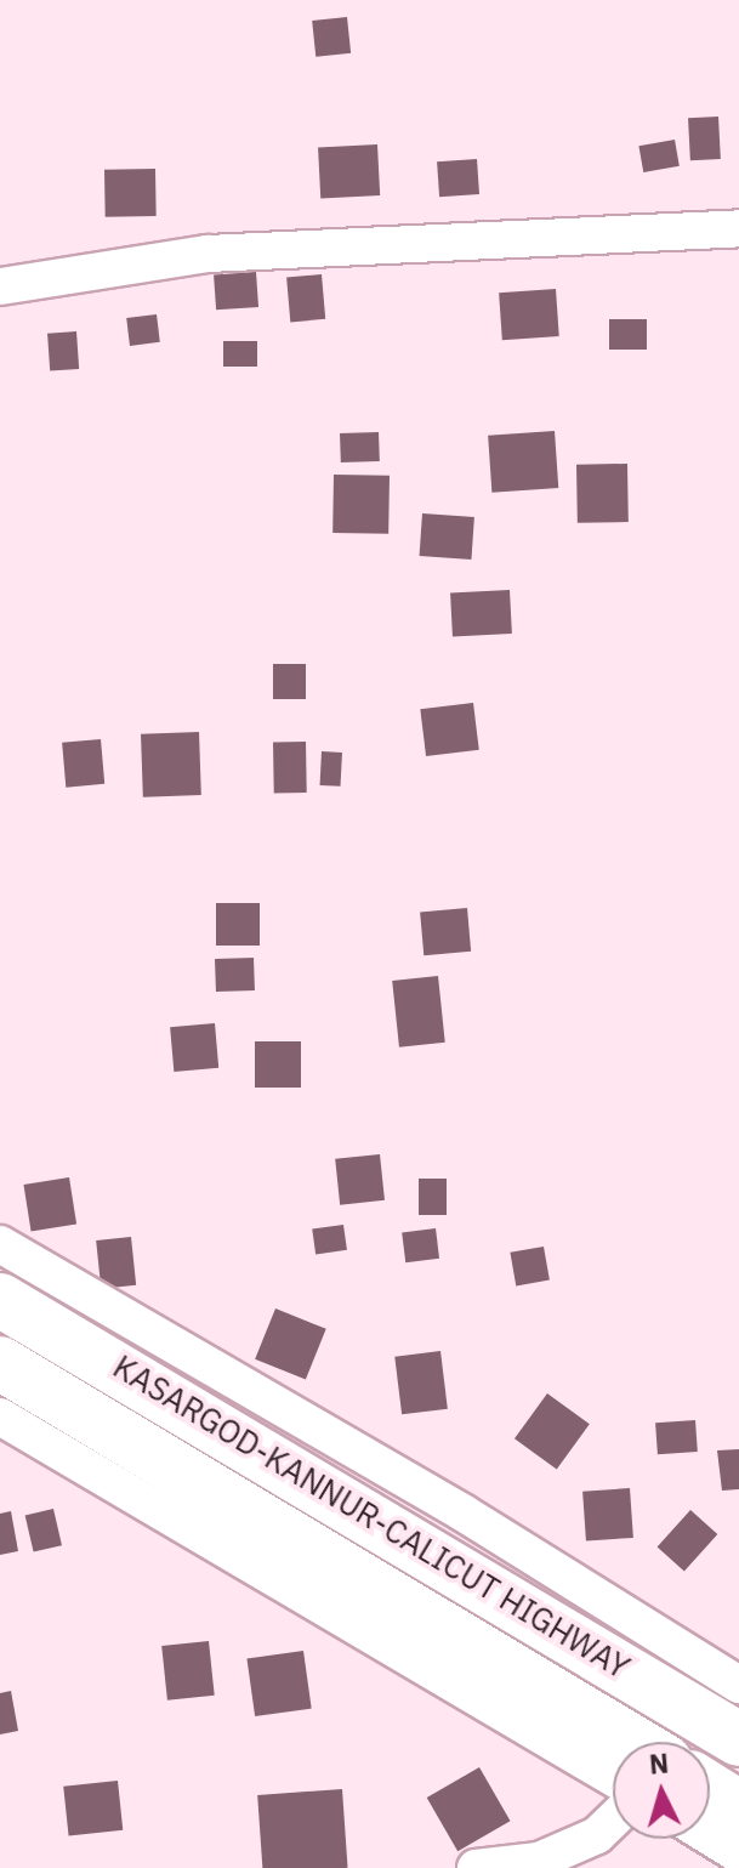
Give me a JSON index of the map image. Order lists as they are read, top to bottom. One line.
{"streets":{"highway":["KASARGOD-KANNUR-CALICUT HIGHWAY"]},"north":"top"}
